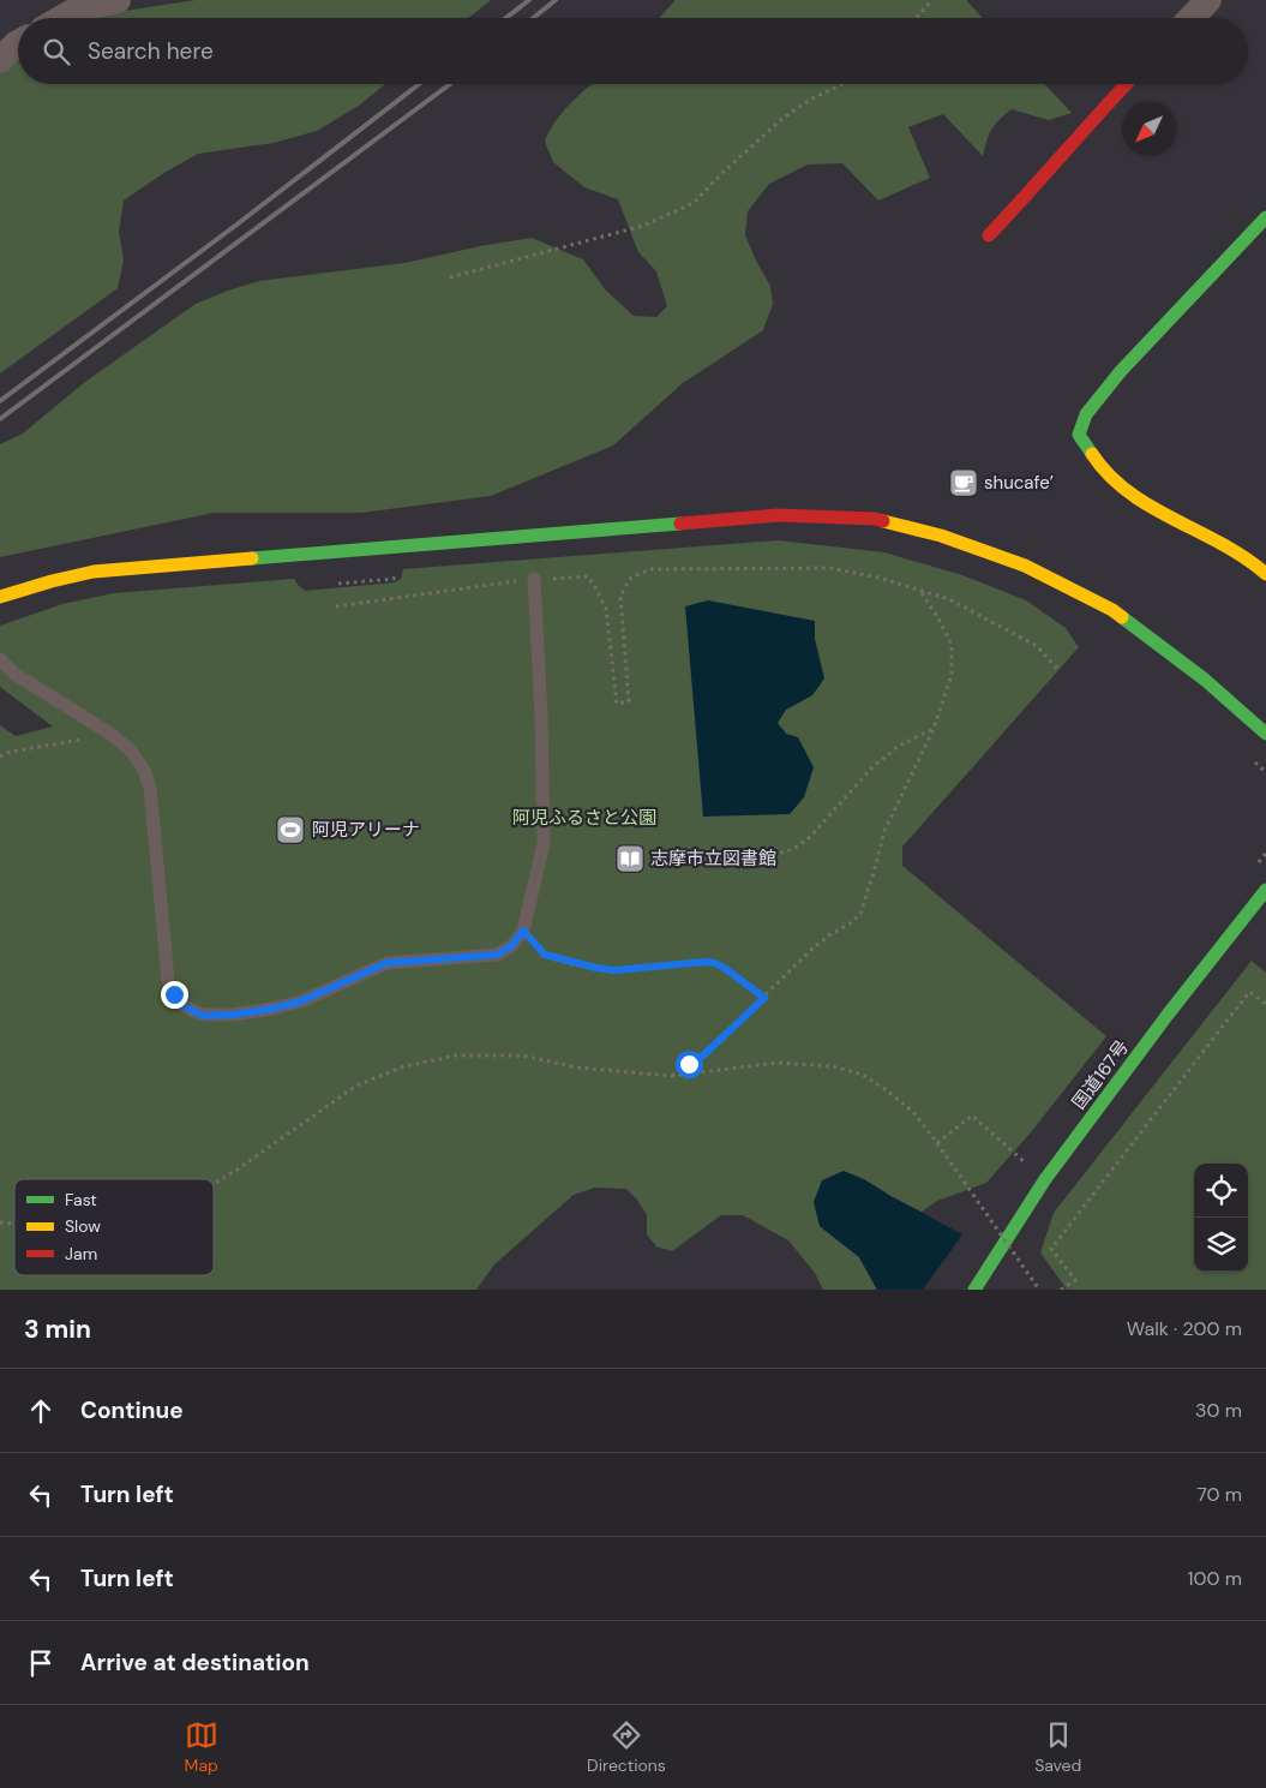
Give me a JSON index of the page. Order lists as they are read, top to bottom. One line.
{"streets":{"main road":["国道167号"]},"parks":["阿児ふるさと公園"],"places":{"cafe":["shucafe’"],"sports":["阿児アリーナ"],"library":["志摩市立図書館"]},"legend":["Fast","Slow","Jam"],"north":"bottom left","page":{"search":"Search here","heading":["3 min","Walk · 200 m"],"list":[["Continue","30 m"],["Turn left","70 m"],["Turn left","100 m"],"Arrive at destination"],"nav":["Map","Directions","Saved"]}}
